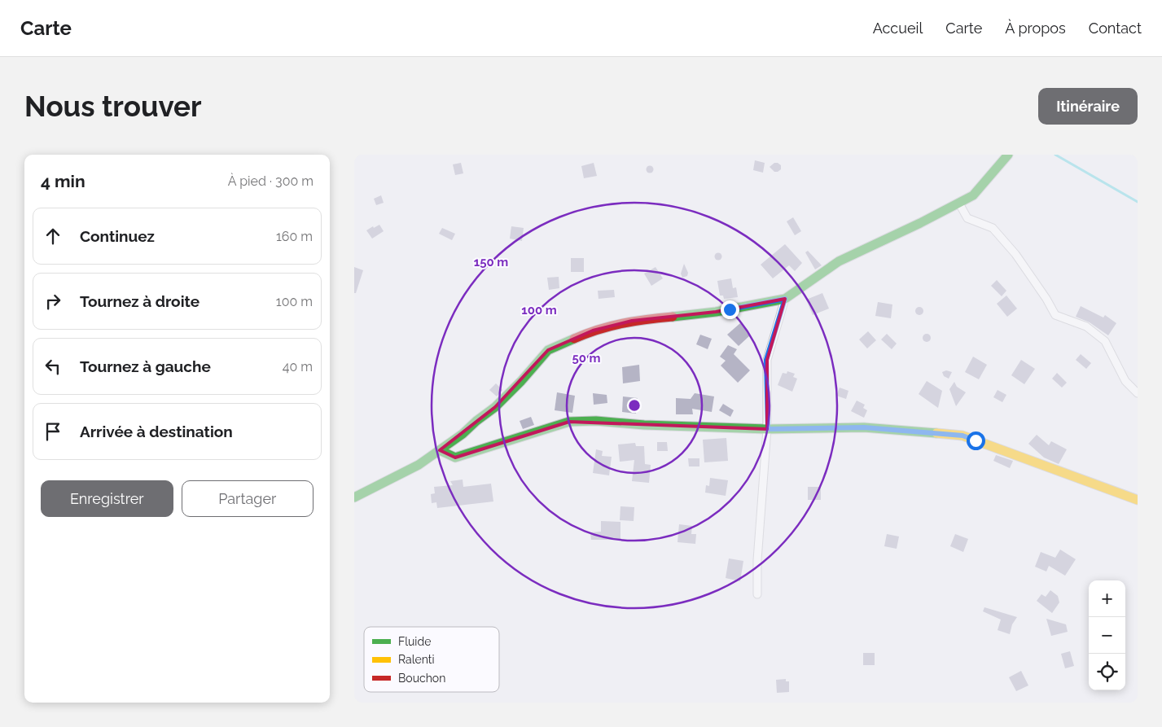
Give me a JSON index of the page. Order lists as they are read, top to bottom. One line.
{"legend":["Fluide","Ralenti","Bouchon"],"page":{"header":"Carte","nav":["Accueil","Carte","À propos","Contact"],"buttons":["Itinéraire",["Enregistrer","Partager"]],"title":"Nous trouver","heading":["4 min","À pied · 300 m"],"list":[["Continuez","160 m"],["Tournez à droite","100 m"],["Tournez à gauche","40 m"],"Arrivée à destination"],"map_buttons":["+","−"]},"rings":["150 m","100 m","50 m"]}
